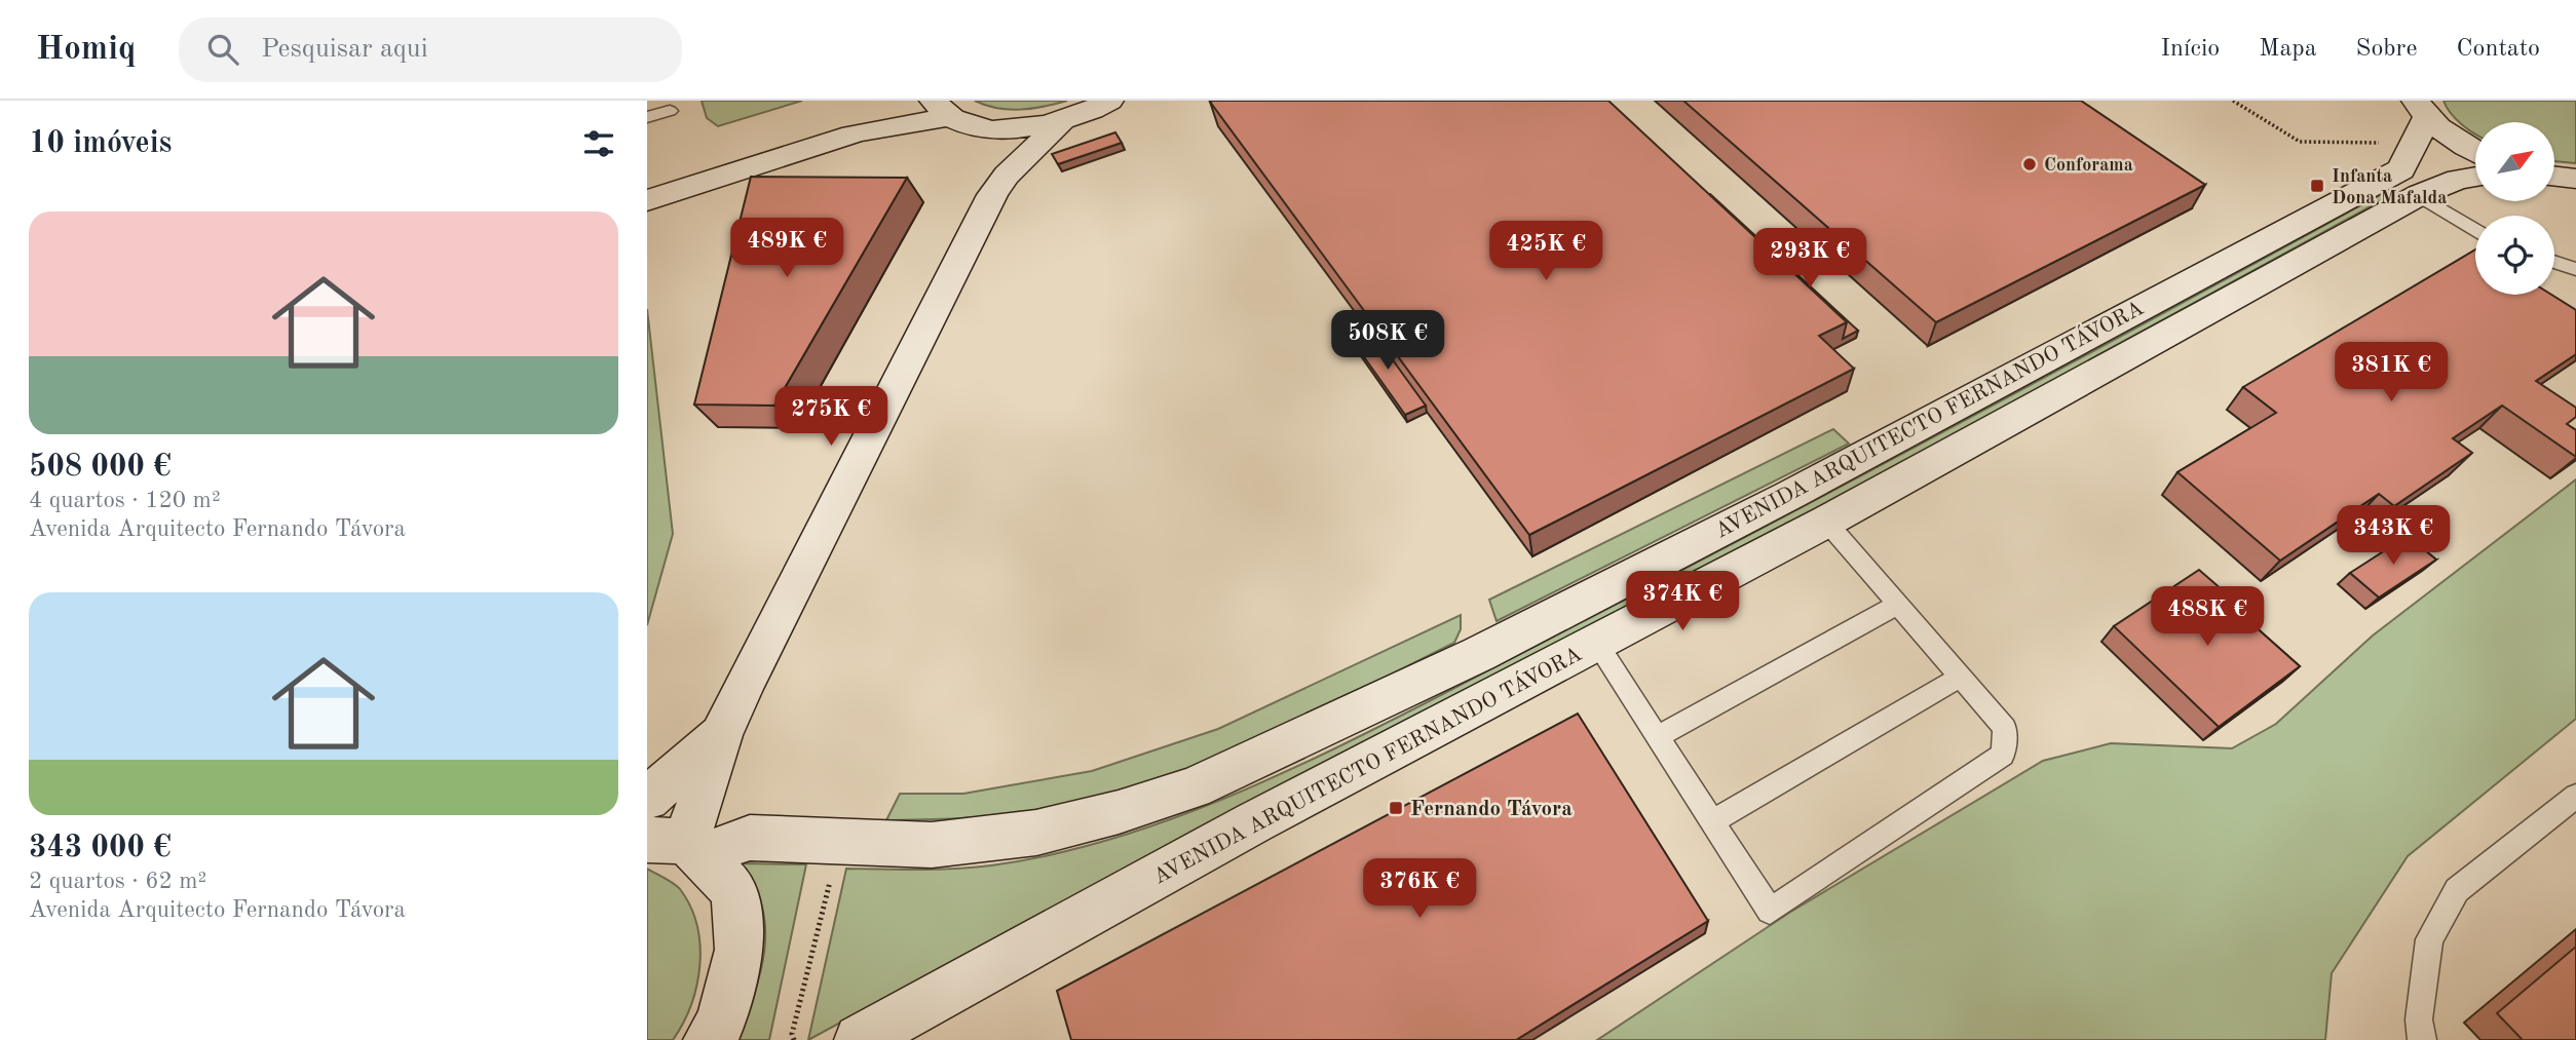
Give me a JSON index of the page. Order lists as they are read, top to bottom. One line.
{"streets":{"main road":["AVENIDA ARQUITECTO FERNANDO TÁVORA"]},"places":{"other":["Conforama"],"transit":["Infanta Dona Mafalda","Fernando Távora"]},"north":"top right","page":{"header":"Homiq","search":"Pesquisar aqui","nav":["Início","Mapa","Sobre","Contato"],"heading":"10 imóveis","list":[{"name":"508 000 €","note":"4 quartos · 120 m² · Avenida Arquitecto Fernando Távora"},{"name":"343 000 €","note":"2 quartos · 62 m² · Avenida Arquitecto Fernando Távora"}],"price":["489K €","425K €","293K €","508K €","381K €","275K €","343K €","374K €","488K €","376K €"]}}
